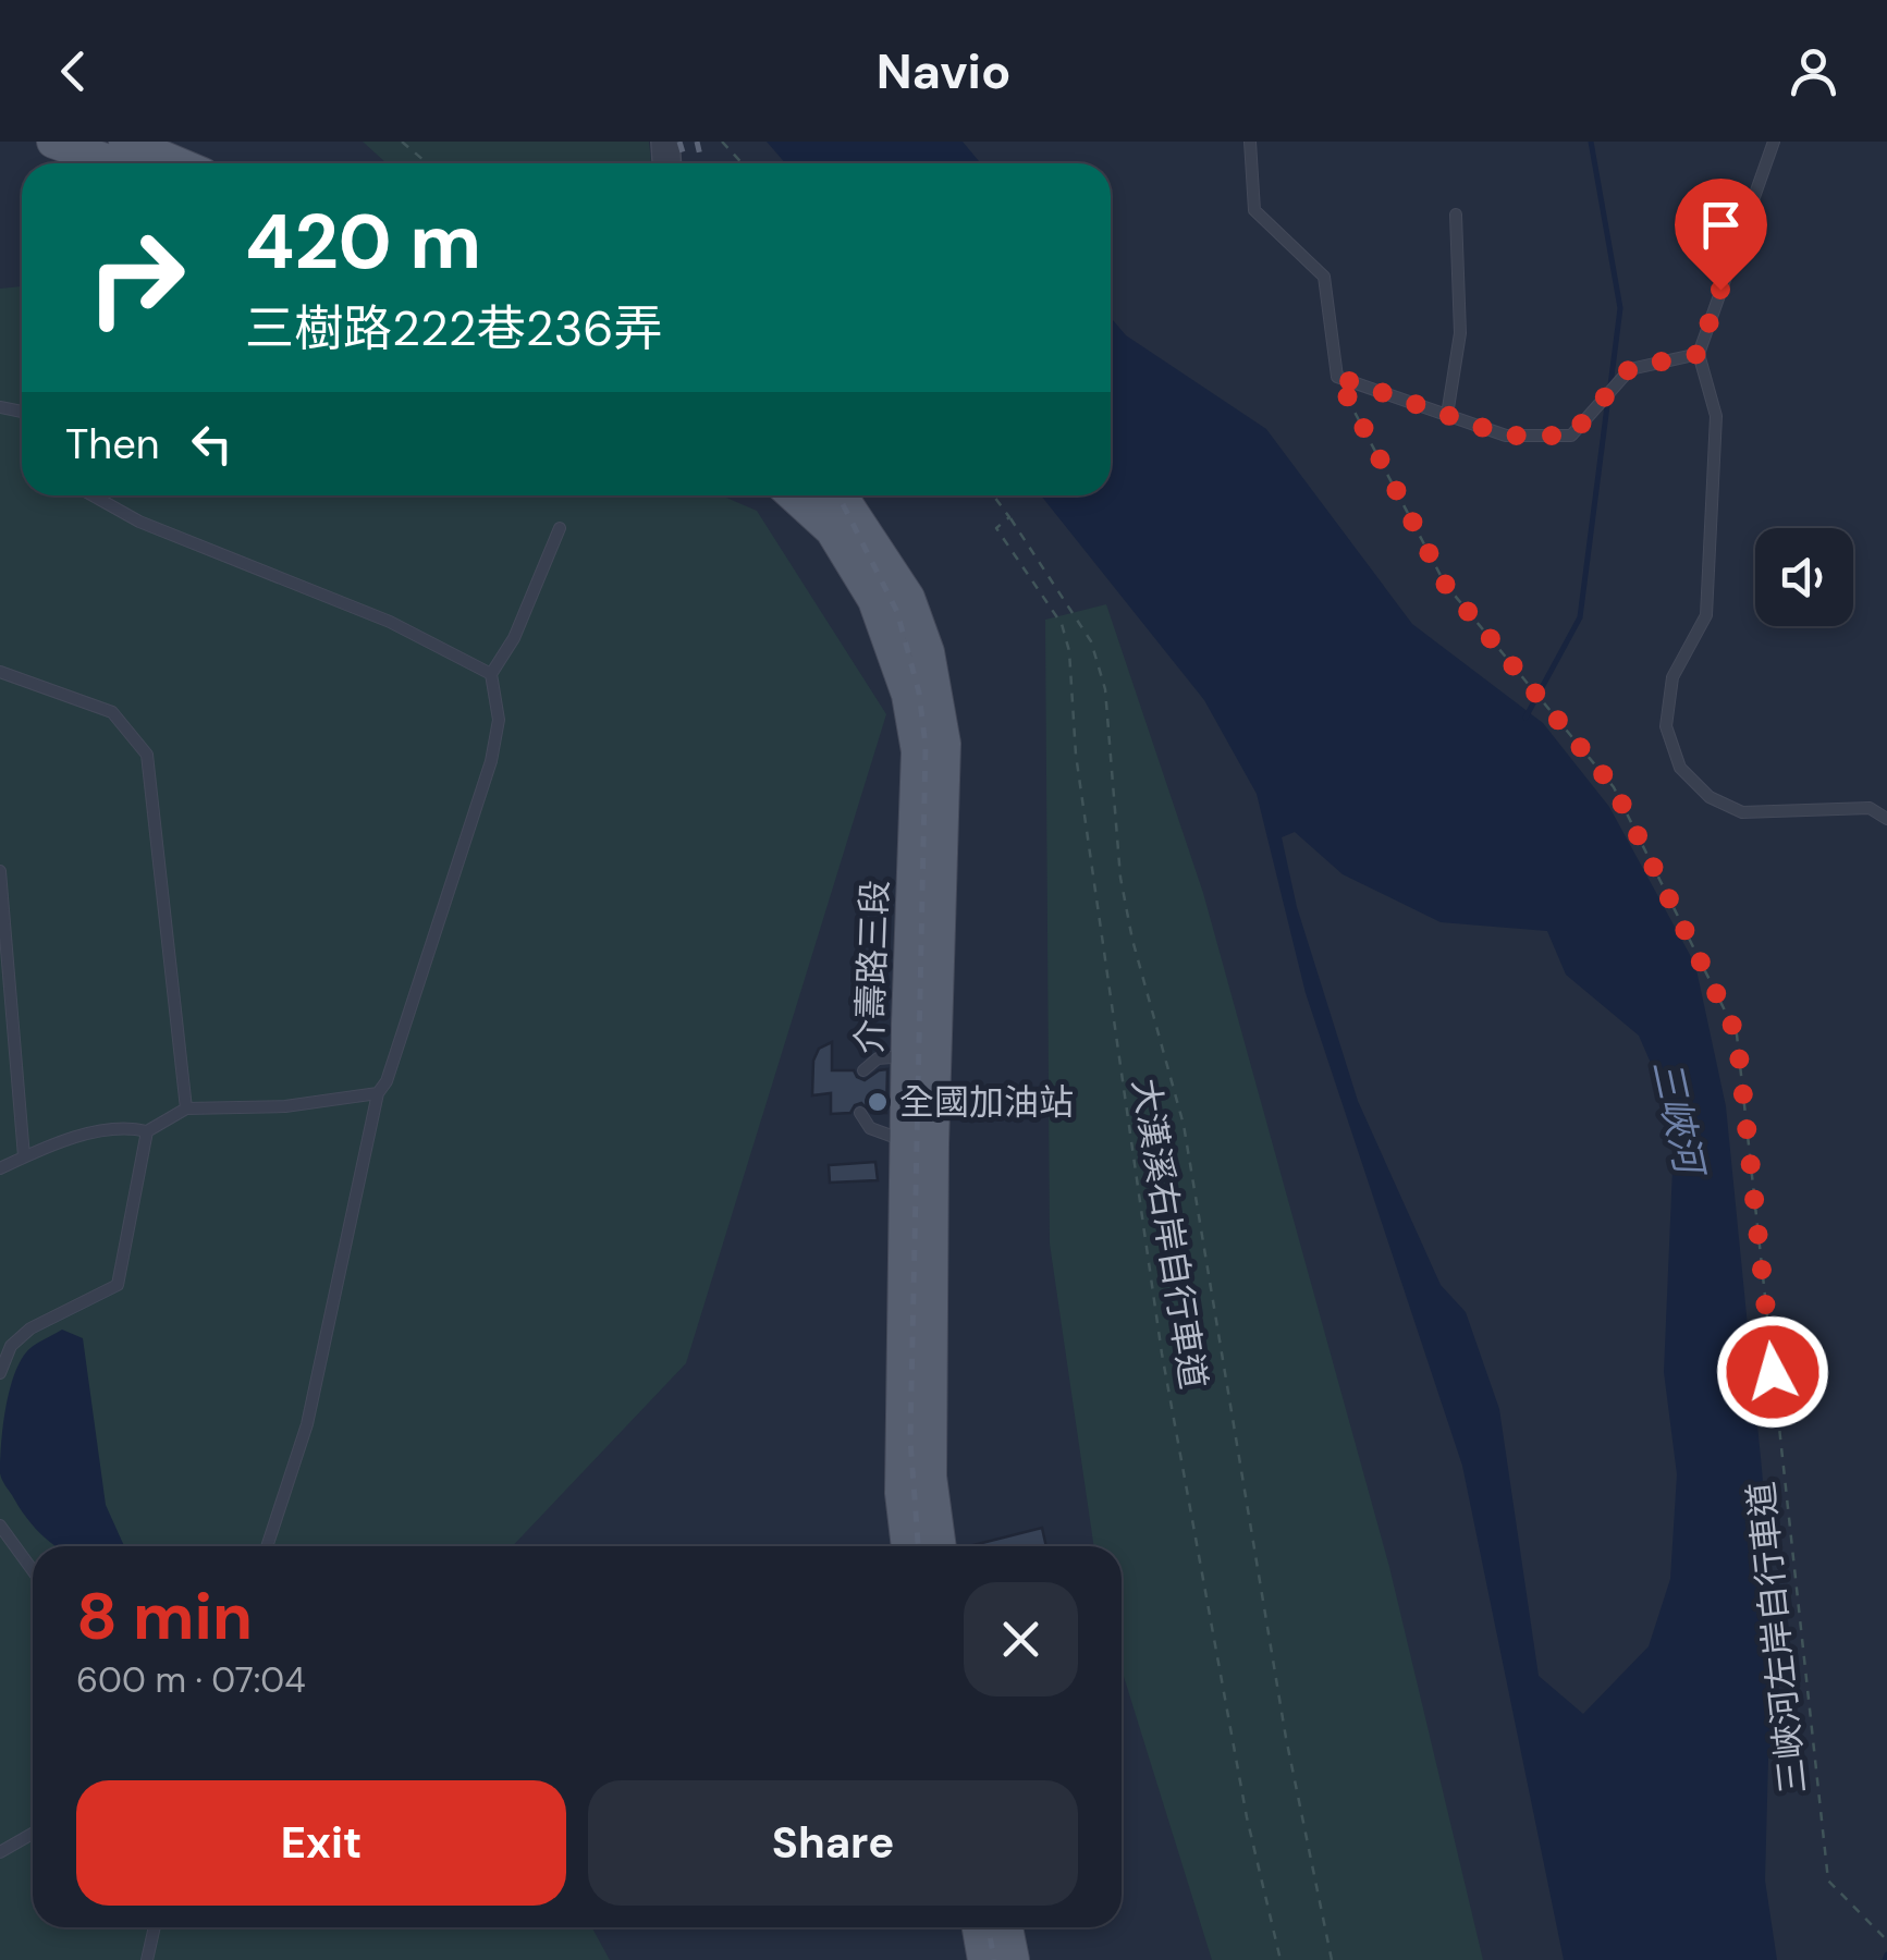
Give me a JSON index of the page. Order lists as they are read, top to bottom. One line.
{"streets":{"main road":["介壽路三段"],"path":["大漢溪右岸自行車道","三峽河左岸自行車道"]},"water":["三峽河"],"places":["全國加油站"],"page":{"header":"Navio","turn":["420 m","三樹路222巷236弄"],"then":"Then","heading":["8 min","600 m · 07:04"],"buttons":["Exit","Share"]}}
